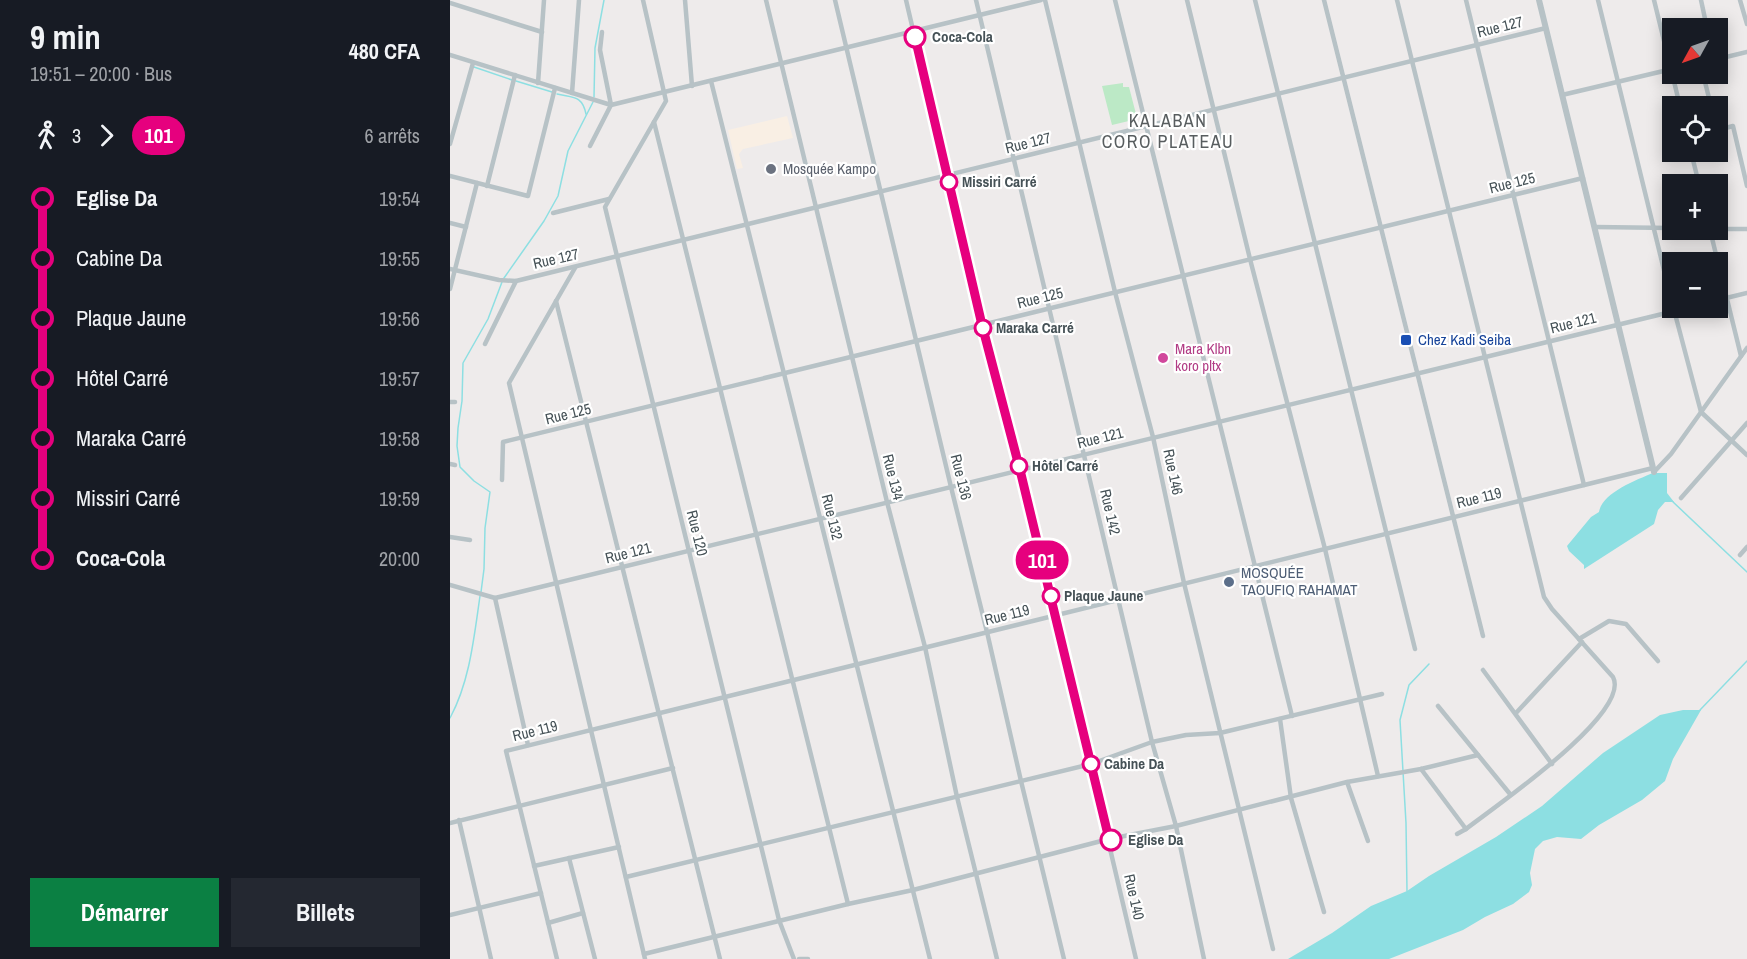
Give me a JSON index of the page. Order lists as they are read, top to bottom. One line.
{"streets":{"street":["Rue 127","Rue 125","Rue 121","Rue 146","Rue 134","Rue 136","Rue 119","Rue 142","Rue 132","Rue 120","Rue 140"]},"crossings":[["Rue 127","Rue 146"],["Rue 127","Rue 134"],["Rue 127","Rue 136"],["Rue 127","Rue 142"],["Rue 127","Rue 132"],["Rue 127","Rue 120"],["Rue 127","Rue 140"],["Rue 125","Rue 146"],["Rue 125","Rue 134"],["Rue 125","Rue 136"],["Rue 125","Rue 142"],["Rue 125","Rue 132"],["Rue 125","Rue 120"],["Rue 125","Rue 140"],["Rue 121","Rue 146"],["Rue 121","Rue 134"],["Rue 121","Rue 136"],["Rue 121","Rue 142"],["Rue 121","Rue 132"],["Rue 121","Rue 120"],["Rue 121","Rue 140"],["Rue 146","Rue 119"],["Rue 134","Rue 119"],["Rue 136","Rue 119"],["Rue 119","Rue 142"],["Rue 119","Rue 132"],["Rue 119","Rue 120"],["Rue 119","Rue 140"]],"districts":["KALABAN CORO PLATEAU"],"places":{"other":["Coca-Cola","Mosquée Kampo","Missiri Carré","Maraka Carré","Mara Klbn koro pltx","Hôtel Carré","MOSQUÉE TAOUFIQ RAHAMAT","Plaque Jaune","Cabine Da","Eglise Da"],"transit":["Chez Kadi Seiba"]},"lines":["bus line 101"],"north":"bottom left","page":{"heading":["9 min","19:51 – 20:00 · Bus","480 CFA"],"on_map":"101","map_buttons":["+","−"],"legs":["3","101","6 arrêts"],"list":[{"name":"Eglise Da","value":"19:54"},{"name":"Cabine Da","value":"19:55"},{"name":"Plaque Jaune","value":"19:56"},{"name":"Hôtel Carré","value":"19:57"},{"name":"Maraka Carré","value":"19:58"},{"name":"Missiri Carré","value":"19:59"},{"name":"Coca-Cola","value":"20:00"}],"buttons":["Démarrer","Billets"]}}
